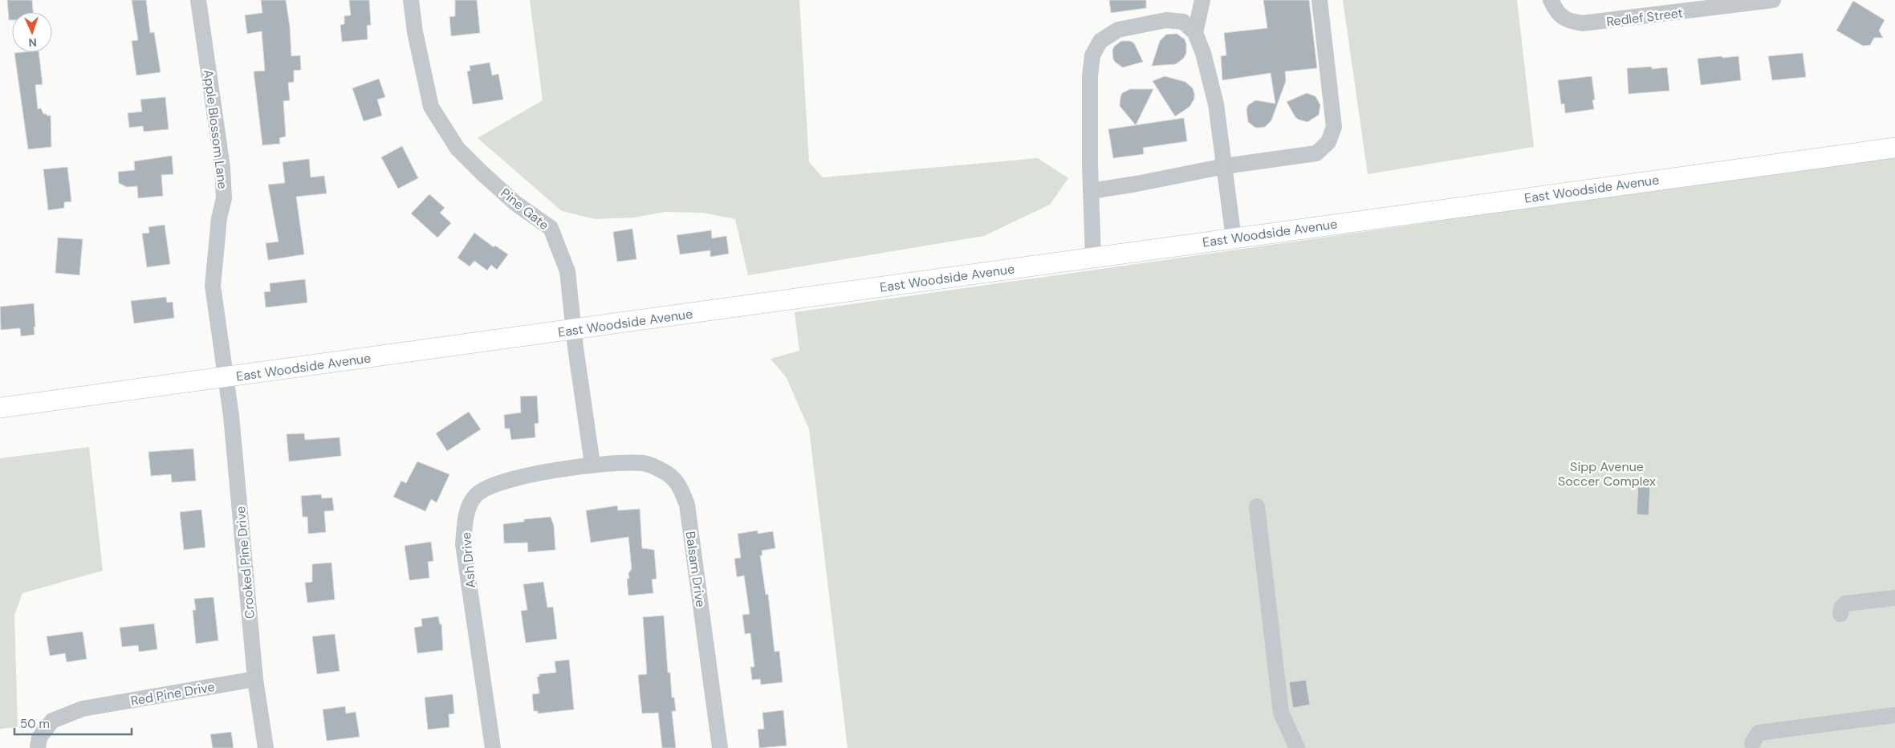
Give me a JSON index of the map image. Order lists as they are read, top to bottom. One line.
{"streets":{"main road":["East Woodside Avenue"],"street":["Redlef Street","Apple Blossom Lane","Pine Gate","Ash Drive","Crooked Pine Drive","Balsam Drive","Red Pine Drive"]},"crossings":[["Apple Blossom Lane","East Woodside Avenue"],["Apple Blossom Lane","Crooked Pine Drive"],["East Woodside Avenue","Pine Gate"],["East Woodside Avenue","Crooked Pine Drive"],["Pine Gate","Ash Drive"],["Pine Gate","Balsam Drive"],["Ash Drive","Balsam Drive"],["Crooked Pine Drive","Red Pine Drive"]],"parks":["Sipp Avenue Soccer Complex"],"scale_bar":"50 m","north":"bottom"}
